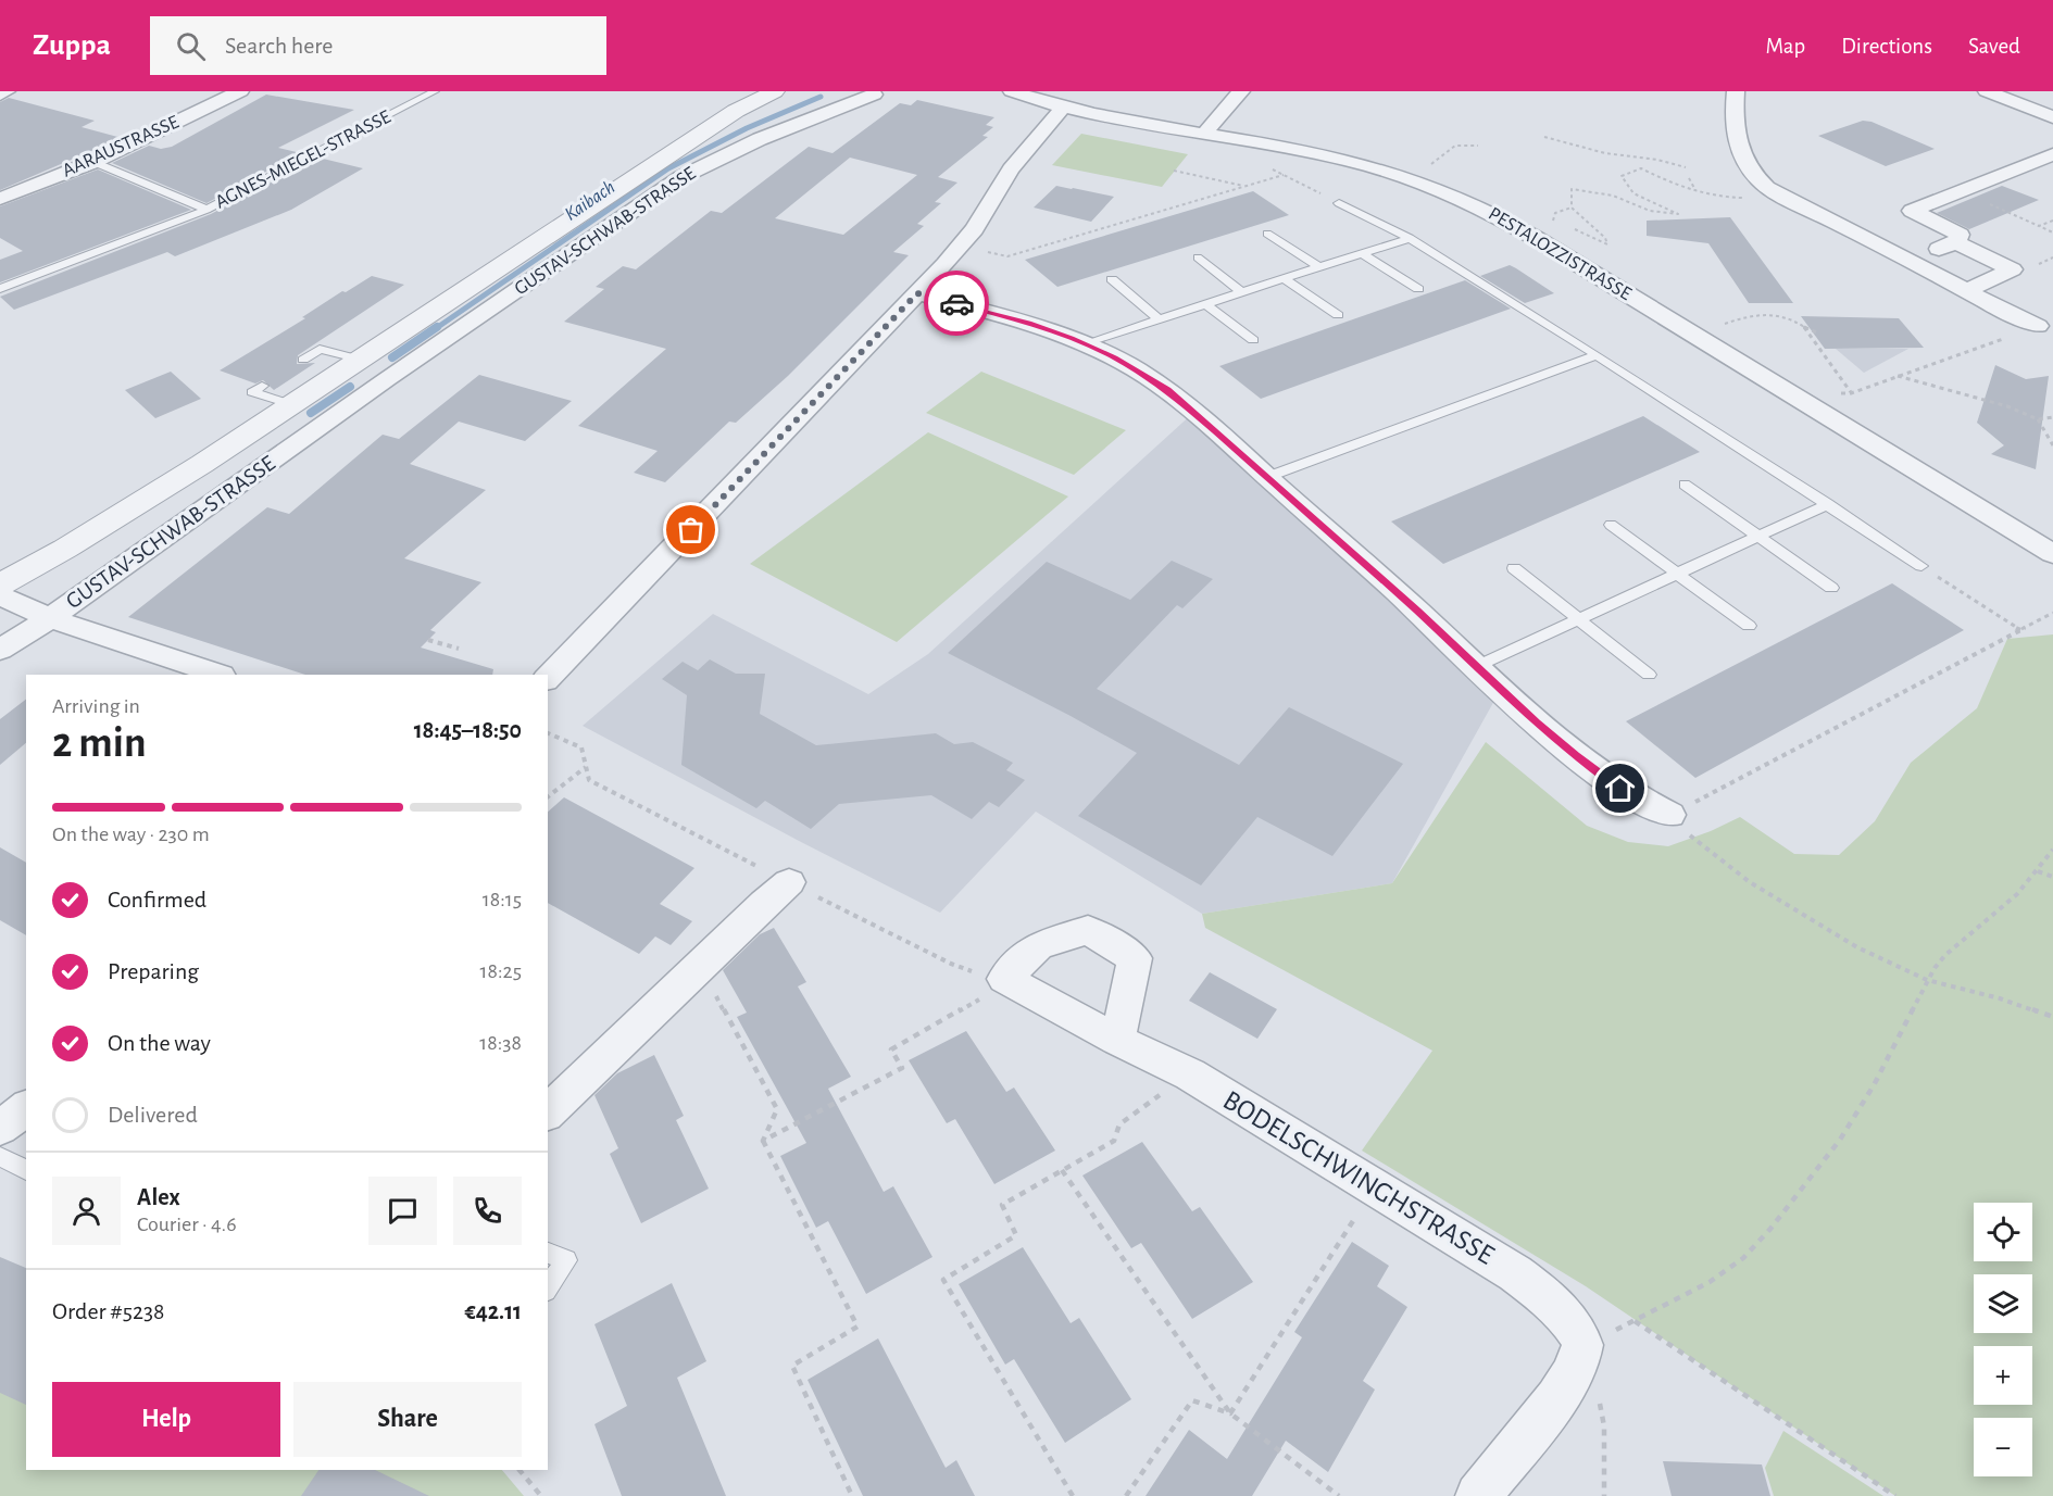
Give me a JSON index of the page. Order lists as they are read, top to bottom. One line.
{"streets":{"street":["AARAUSTRASSE","GUSTAV-SCHWAB-STRASSE","PESTALOZZISTRASSE","BODELSCHWINGHSTRASSE"],"lane":["AGNES-MIEGEL-STRASSE"]},"crossings":[["AARAUSTRASSE","AGNES-MIEGEL-STRASSE"]],"water":["Kaibach"],"page":{"header":"Zuppa","search":"Search here","nav":["Map","Directions","Saved"],"heading":["2 min","Arriving in","18:45–18:50"],"panel":["Alex","Courier · 4.6","Order #5238","€42.11"],"bar":"On the way · 230 m","list":[["Confirmed","18:15"],["Preparing","18:25"],["On the way","18:38"],"Delivered"],"map_buttons":["+","−"],"buttons":["Help","Share"]}}
